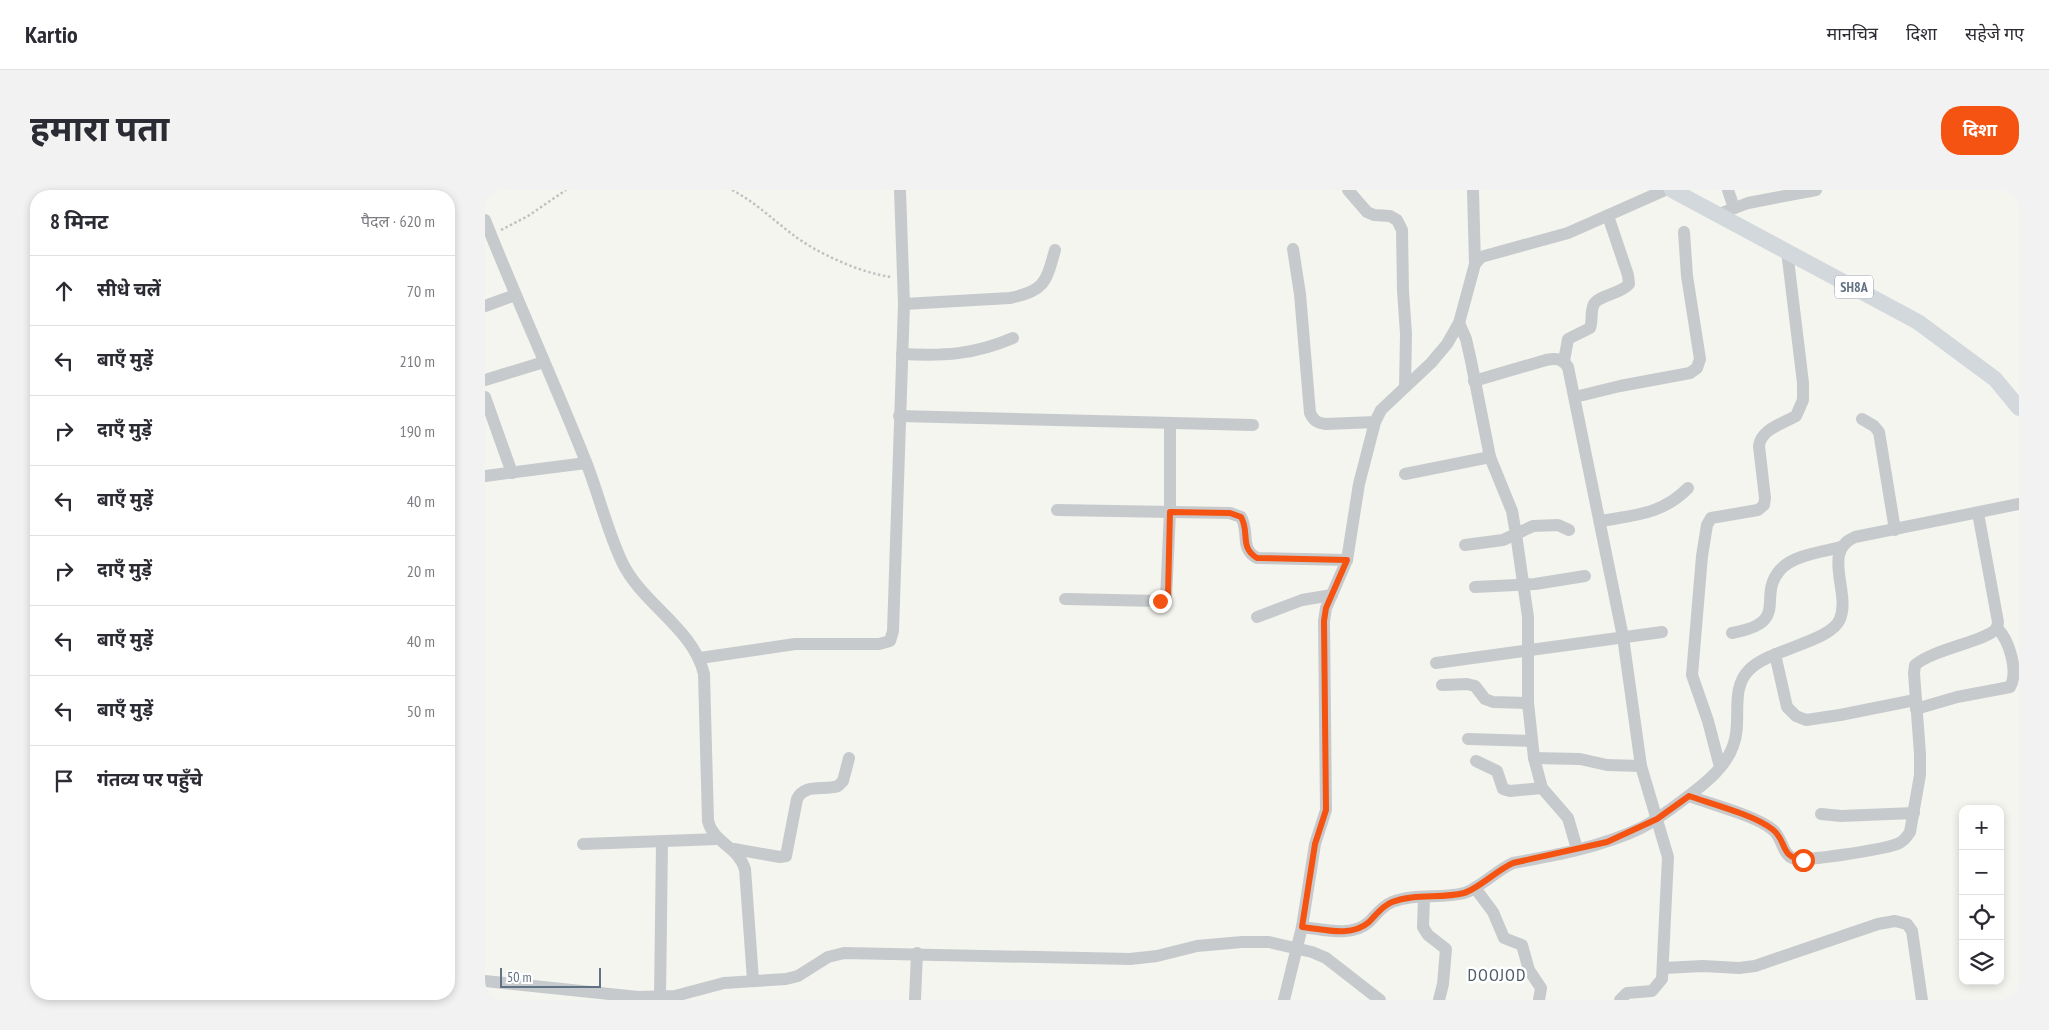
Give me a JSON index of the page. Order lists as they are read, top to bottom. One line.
{"streets":{"main road":["SH8A"]},"districts":["DOOJOD"],"scale_bar":"50 m","page":{"header":"Kartio","nav":["मानचित्र","दिशा","सहेजे गए"],"title":"हमारा पता","buttons":"दिशा","heading":["8 मिनट","पैदल · 620 m"],"list":[["सीधे चलें","70 m"],["बाएँ मुड़ें","210 m"],["दाएँ मुड़ें","190 m"],["बाएँ मुड़ें","40 m"],["दाएँ मुड़ें","20 m"],["बाएँ मुड़ें","40 m"],["बाएँ मुड़ें","50 m"],"गंतव्य पर पहुँचे"],"map_buttons":["+","−"],"scale":"50 m"}}
